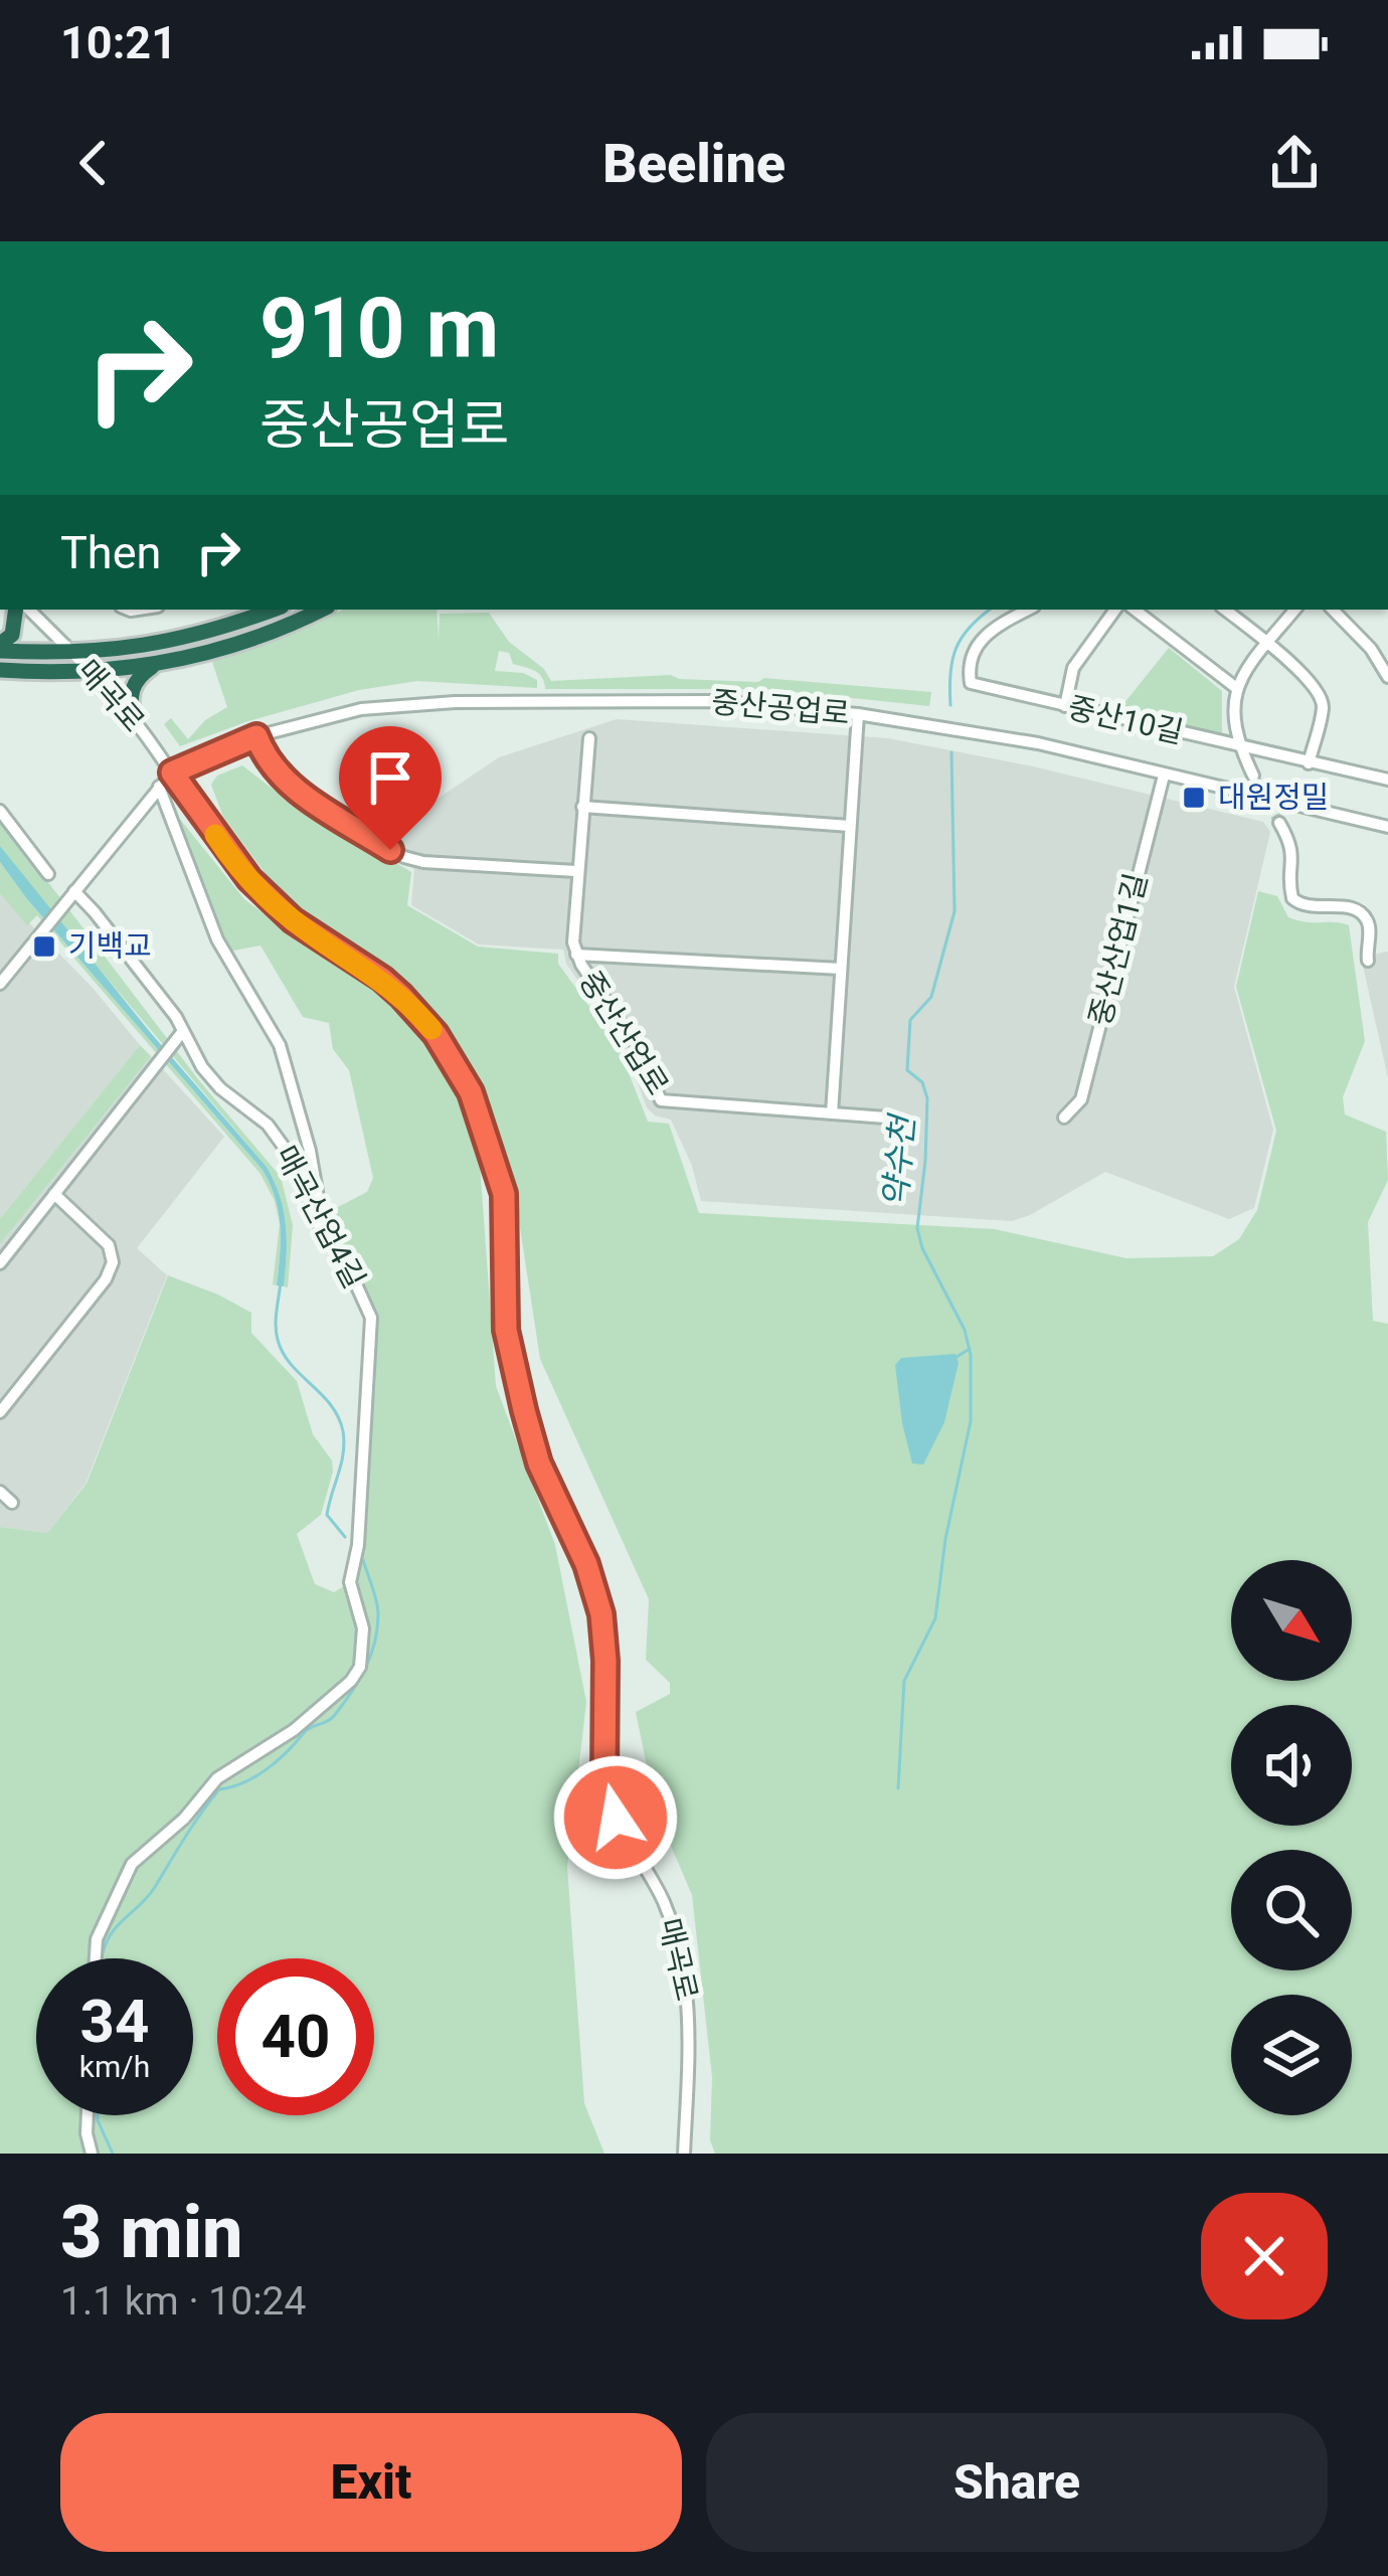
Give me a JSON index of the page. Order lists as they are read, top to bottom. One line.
{"streets":{"street":["매곡로","중산공업로","중산10길","중산산업1길","중산산업로","매곡산업4길"]},"crossings":[["매곡로","중산공업로"],["중산공업로","중산산업1길"]],"water":["약수천"],"places":{"transit":["대원정밀","기백교"]},"north":"bottom right","page":{"status":"10:21","header":"Beeline","turn":["910 m","중산공업로"],"then":"Then","speed":"34 km/h","limit":"40","heading":["3 min","1.1 km · 10:24"],"buttons":["Exit","Share"]}}
